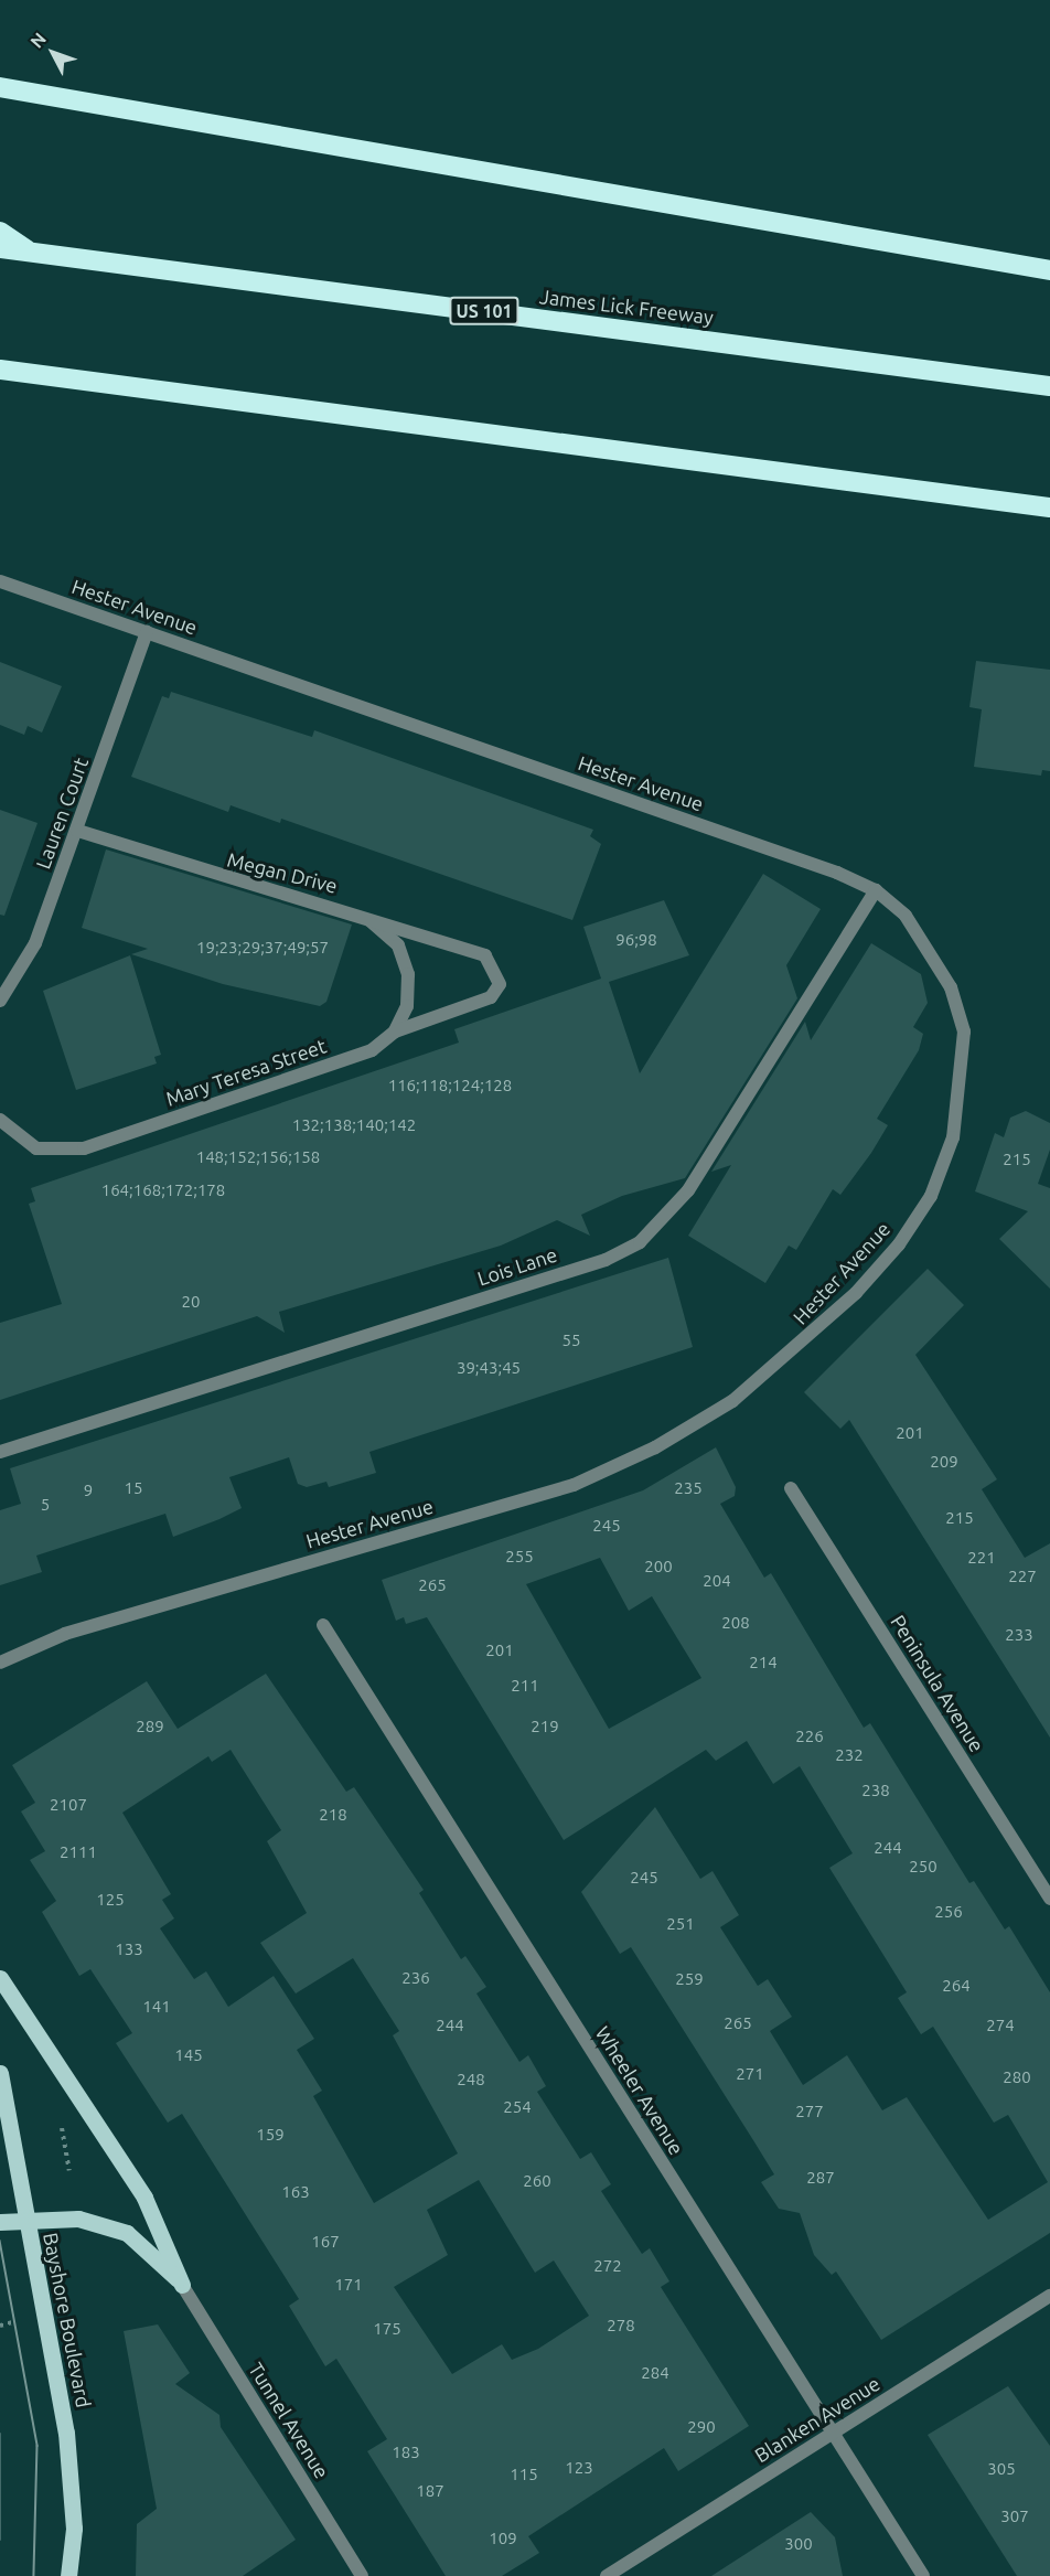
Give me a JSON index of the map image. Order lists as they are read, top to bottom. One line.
{"streets":{"highway":["James Lick Freeway","US 101"],"main road":["Bayshore Boulevard"],"street":["Hester Avenue","Lauren Court","Megan Drive","Mary Teresa Street","Lois Lane","Peninsula Avenue","Wheeler Avenue","Blanken Avenue","Tunnel Avenue"]},"crossings":[["Hester Avenue","Lauren Court"],["Hester Avenue","Lois Lane"],["Lauren Court","Megan Drive"],["Megan Drive","Mary Teresa Street"],["Wheeler Avenue","Blanken Avenue"]],"house_numbers":["96;98","19;23;29;37;49;57","116;118;124;128","132;138;140;142","148;152;156;158","215","164;168;172;178","20","55","39;43;45","201","209","15","235","9","5","215","245","255","221","200","227","204","265","208","233","201","214","211","289","219","226","232","238","2107","218","244","2111","250","245","125","256","251","133","236","259","264","141","265","244","274","145","271","280","248","254","277","159","287","260","163","167","272","171","278","175","284","290","183","123","305","115","187","307","109","300"],"north":"top left"}
